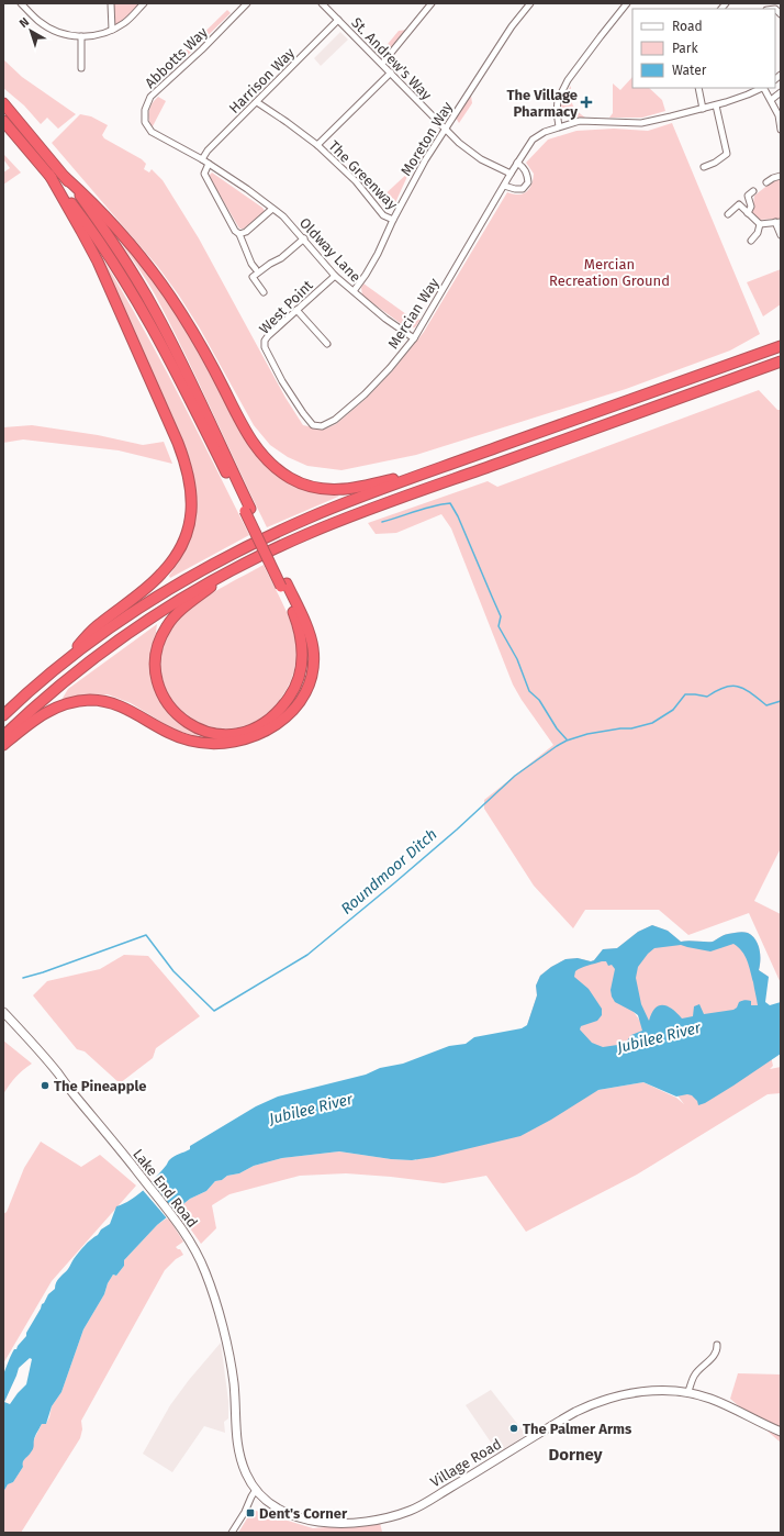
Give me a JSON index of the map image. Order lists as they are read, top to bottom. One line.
{"streets":{"main road":["Lake End Road","Village Road"],"street":["Abbotts Way","St. Andrew's Way","Harrison Way","Moreton Way","The Greenway","Oldway Lane","West Point","Mercian Way"]},"crossings":[["Abbotts Way","Harrison Way"],["Abbotts Way","Oldway Lane"],["St. Andrew's Way","Harrison Way"],["St. Andrew's Way","Moreton Way"],["St. Andrew's Way","The Greenway"],["St. Andrew's Way","Mercian Way"],["Harrison Way","The Greenway"],["Harrison Way","Oldway Lane"],["Moreton Way","The Greenway"],["Moreton Way","Oldway Lane"],["Oldway Lane","West Point"],["Oldway Lane","Mercian Way"],["West Point","Mercian Way"],["Lake End Road","Village Road"]],"districts":["Dorney"],"water":["Roundmoor Ditch","Jubilee River"],"parks":["Mercian Recreation Ground"],"places":{"health":["The Village Pharmacy"],"other":["The Pineapple","The Palmer Arms"],"transit":["Dent's Corner"]},"legend":["Road","Park","Water"],"north":"top left"}
